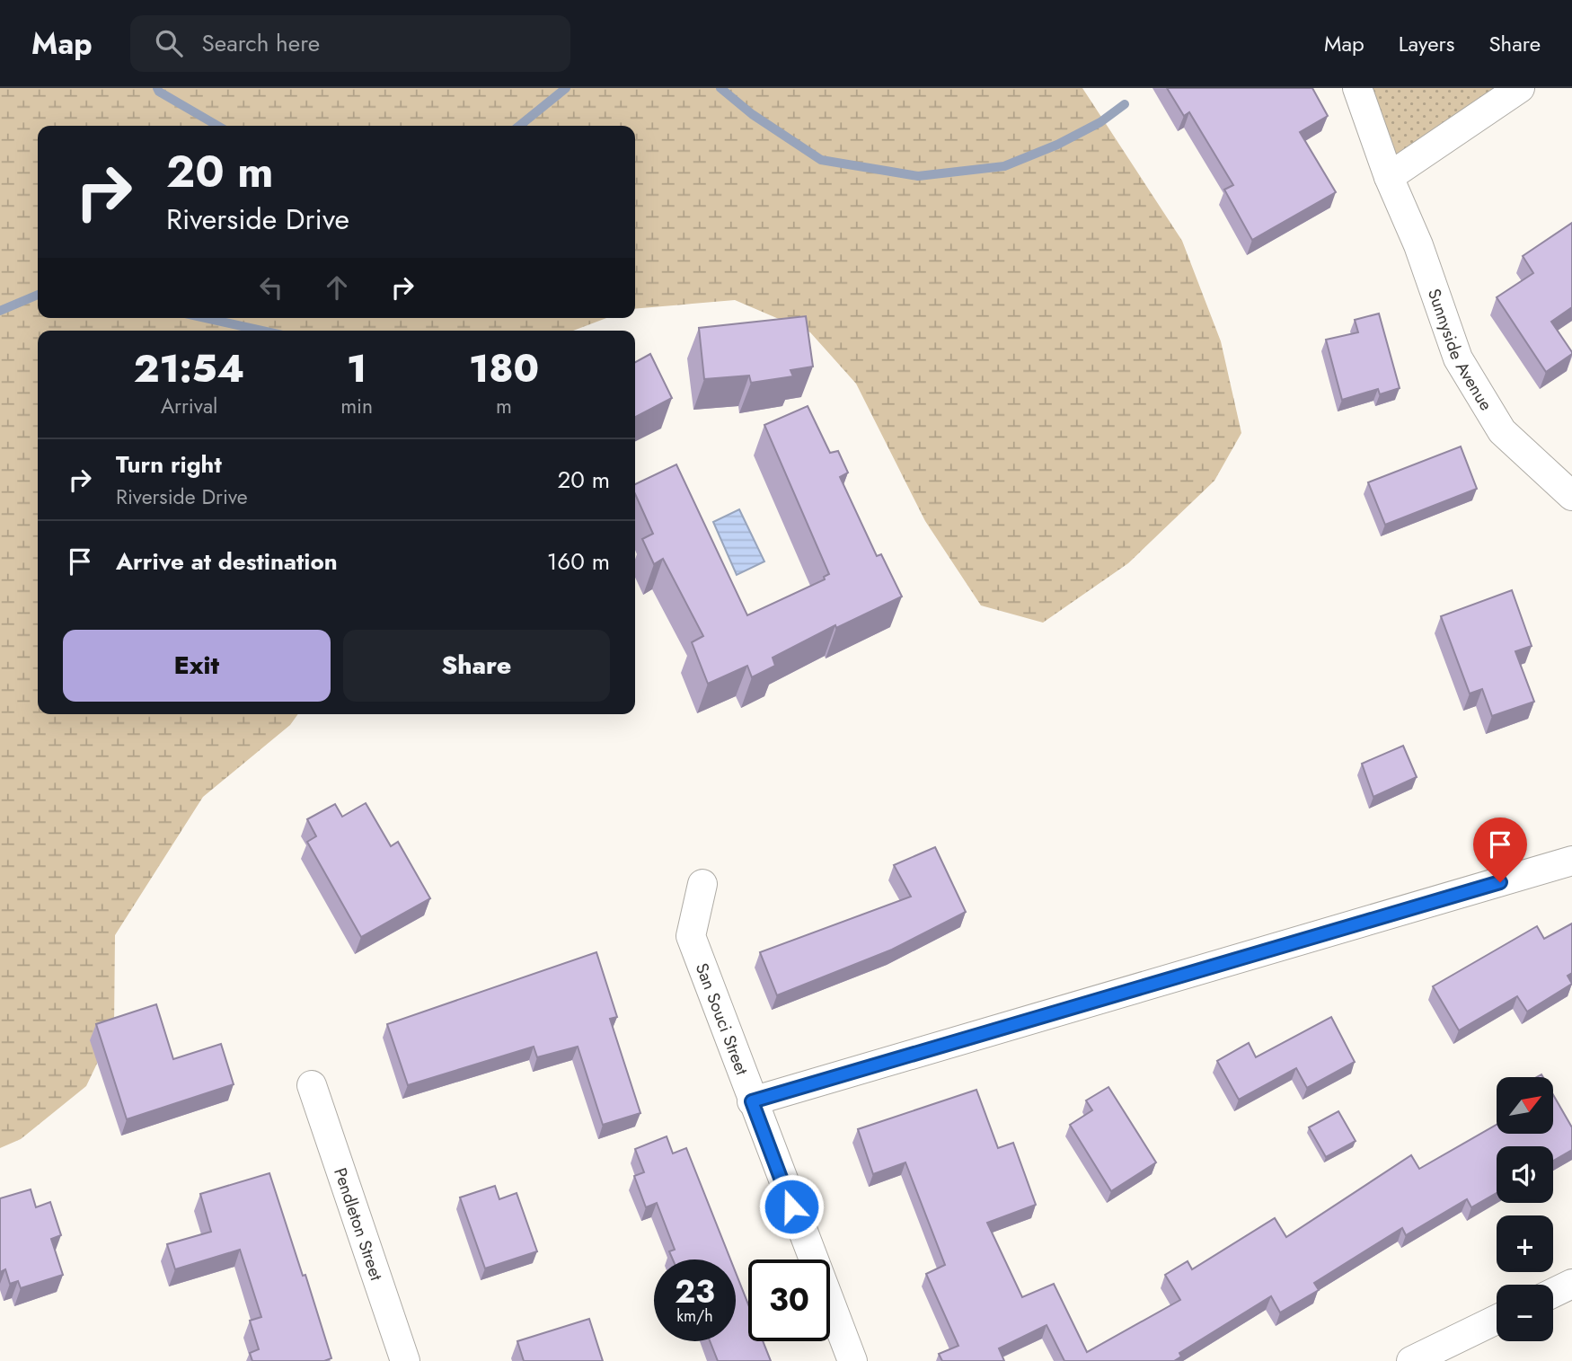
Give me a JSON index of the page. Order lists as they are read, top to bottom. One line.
{"streets":{"street":["Sunnyside Avenue","San Souci Street","Pendleton Street"]},"north":"top right","page":{"header":"Map","search":"Search here","nav":["Map","Layers","Share"],"turn":["20 m","Riverside Drive"],"eta":["21:54","Arrival","1","min","180","m"],"list":[{"name":"Turn right","note":"Riverside Drive","value":"20 m"},{"name":"Arrive at destination","value":"160 m"}],"buttons":["Exit","Share"],"map_buttons":["+","−"],"speed":"23 km/h","limit":"30"}}
